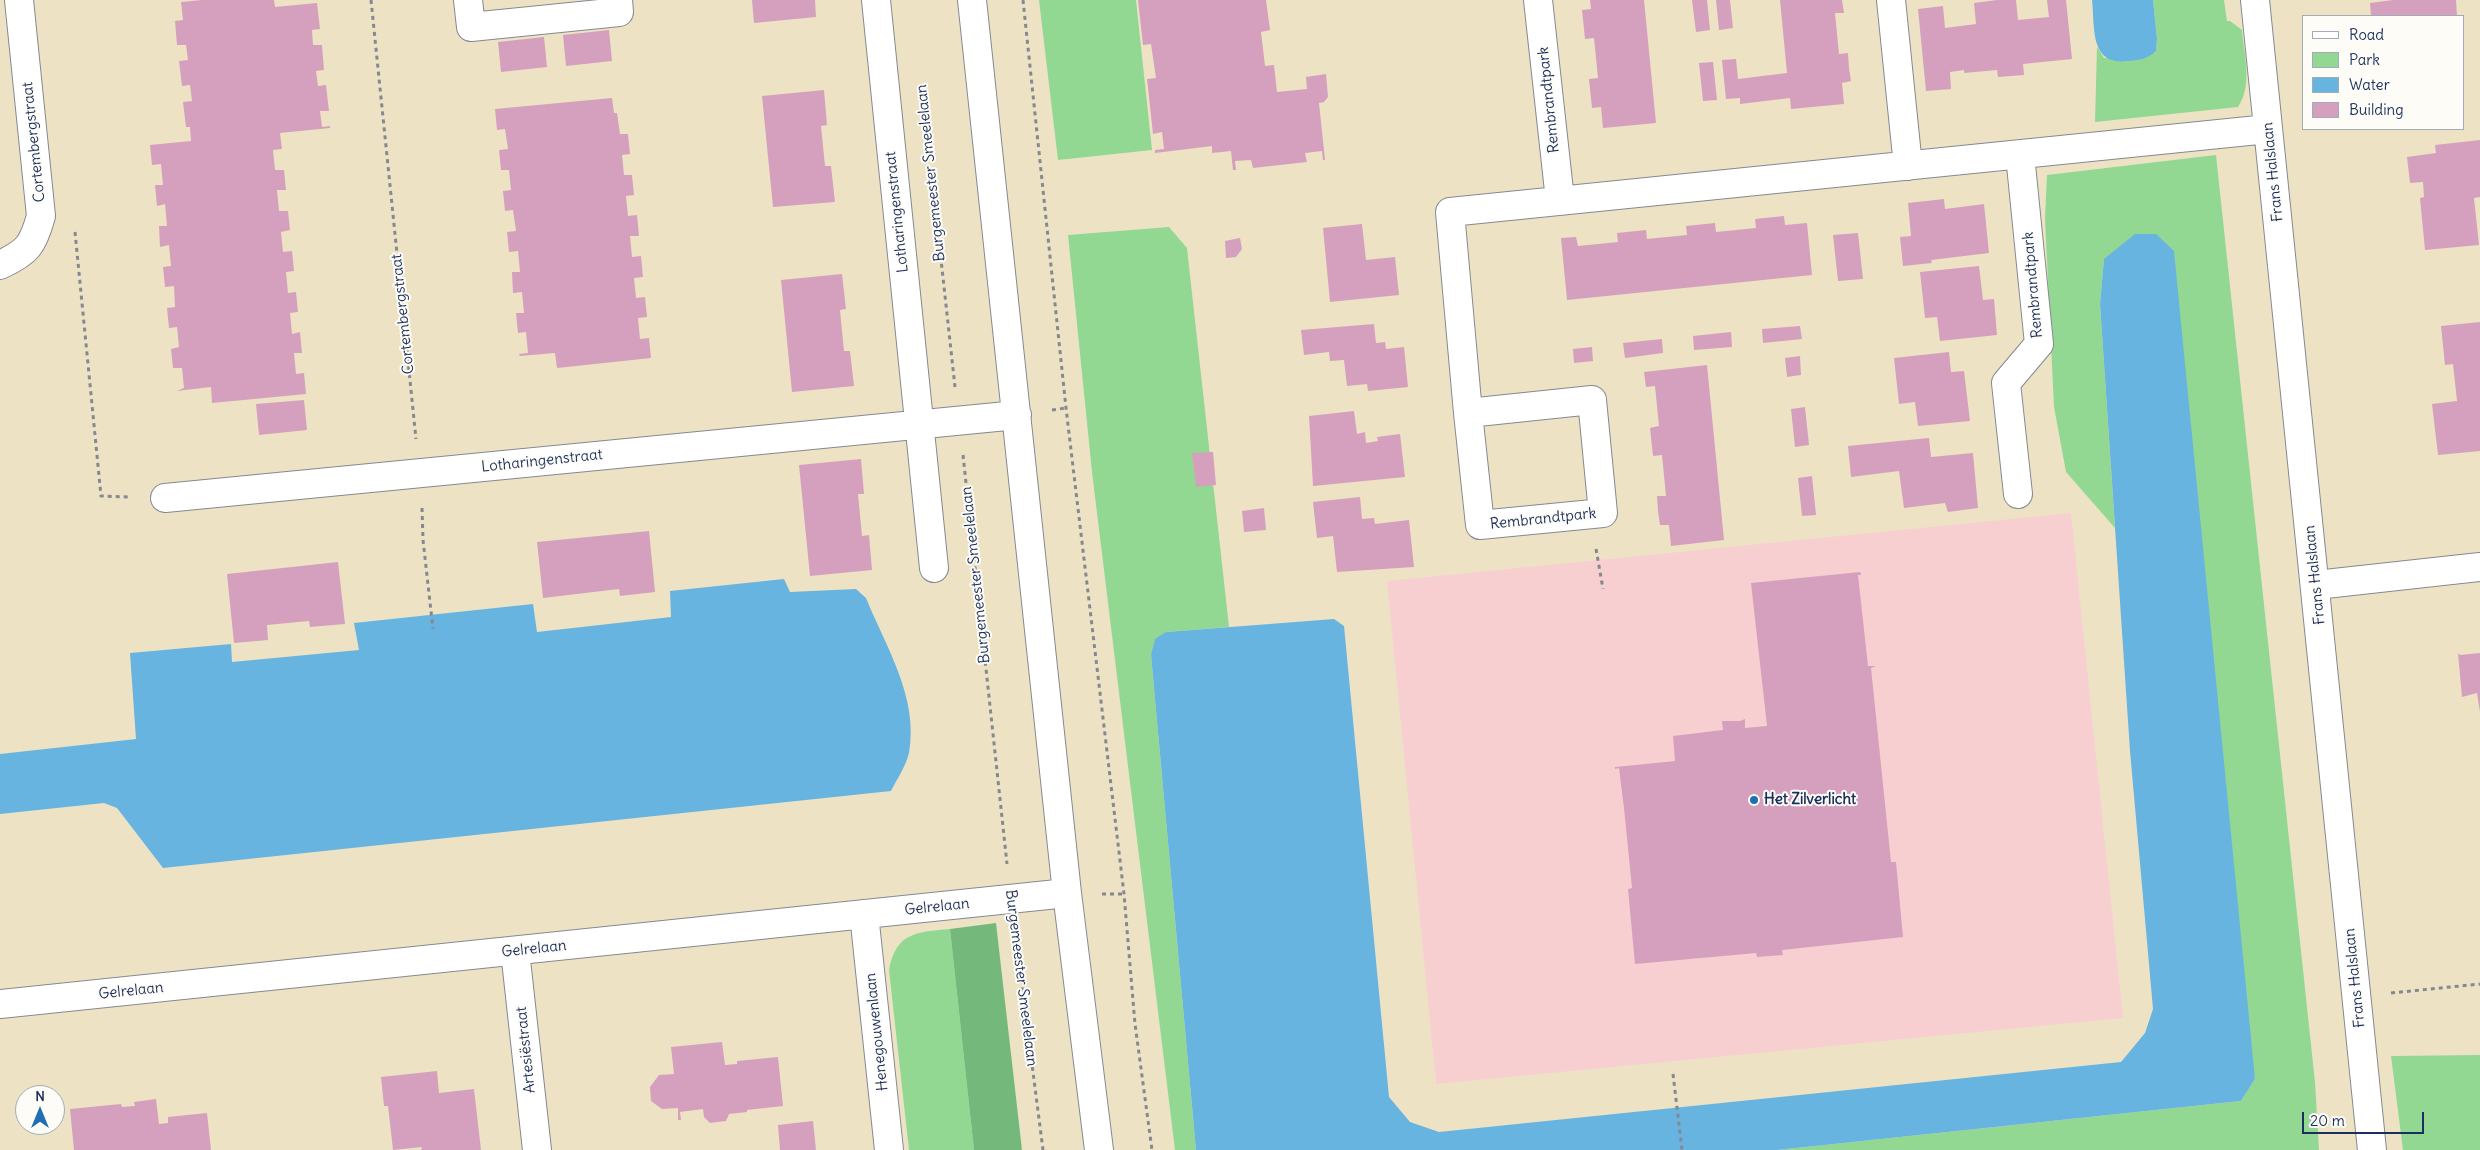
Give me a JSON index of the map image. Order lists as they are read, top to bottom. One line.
{"streets":{"street":["Rembrandtpark","Cortembergstraat","Frans Halslaan","Lotharingenstraat","Gelrelaan","Henegouwenlaan","Artesiëstraat"],"path":["Burgemeester Smeelelaan"]},"crossings":[["Rembrandtpark","Frans Halslaan"],["Cortembergstraat","Lotharingenstraat"],["Burgemeester Smeelelaan","Lotharingenstraat"],["Burgemeester Smeelelaan","Gelrelaan"],["Gelrelaan","Henegouwenlaan"],["Gelrelaan","Artesiëstraat"]],"places":["Het Zilverlicht"],"legend":["Road","Park","Water","Building"],"scale_bar":"20 m","north":"top"}
